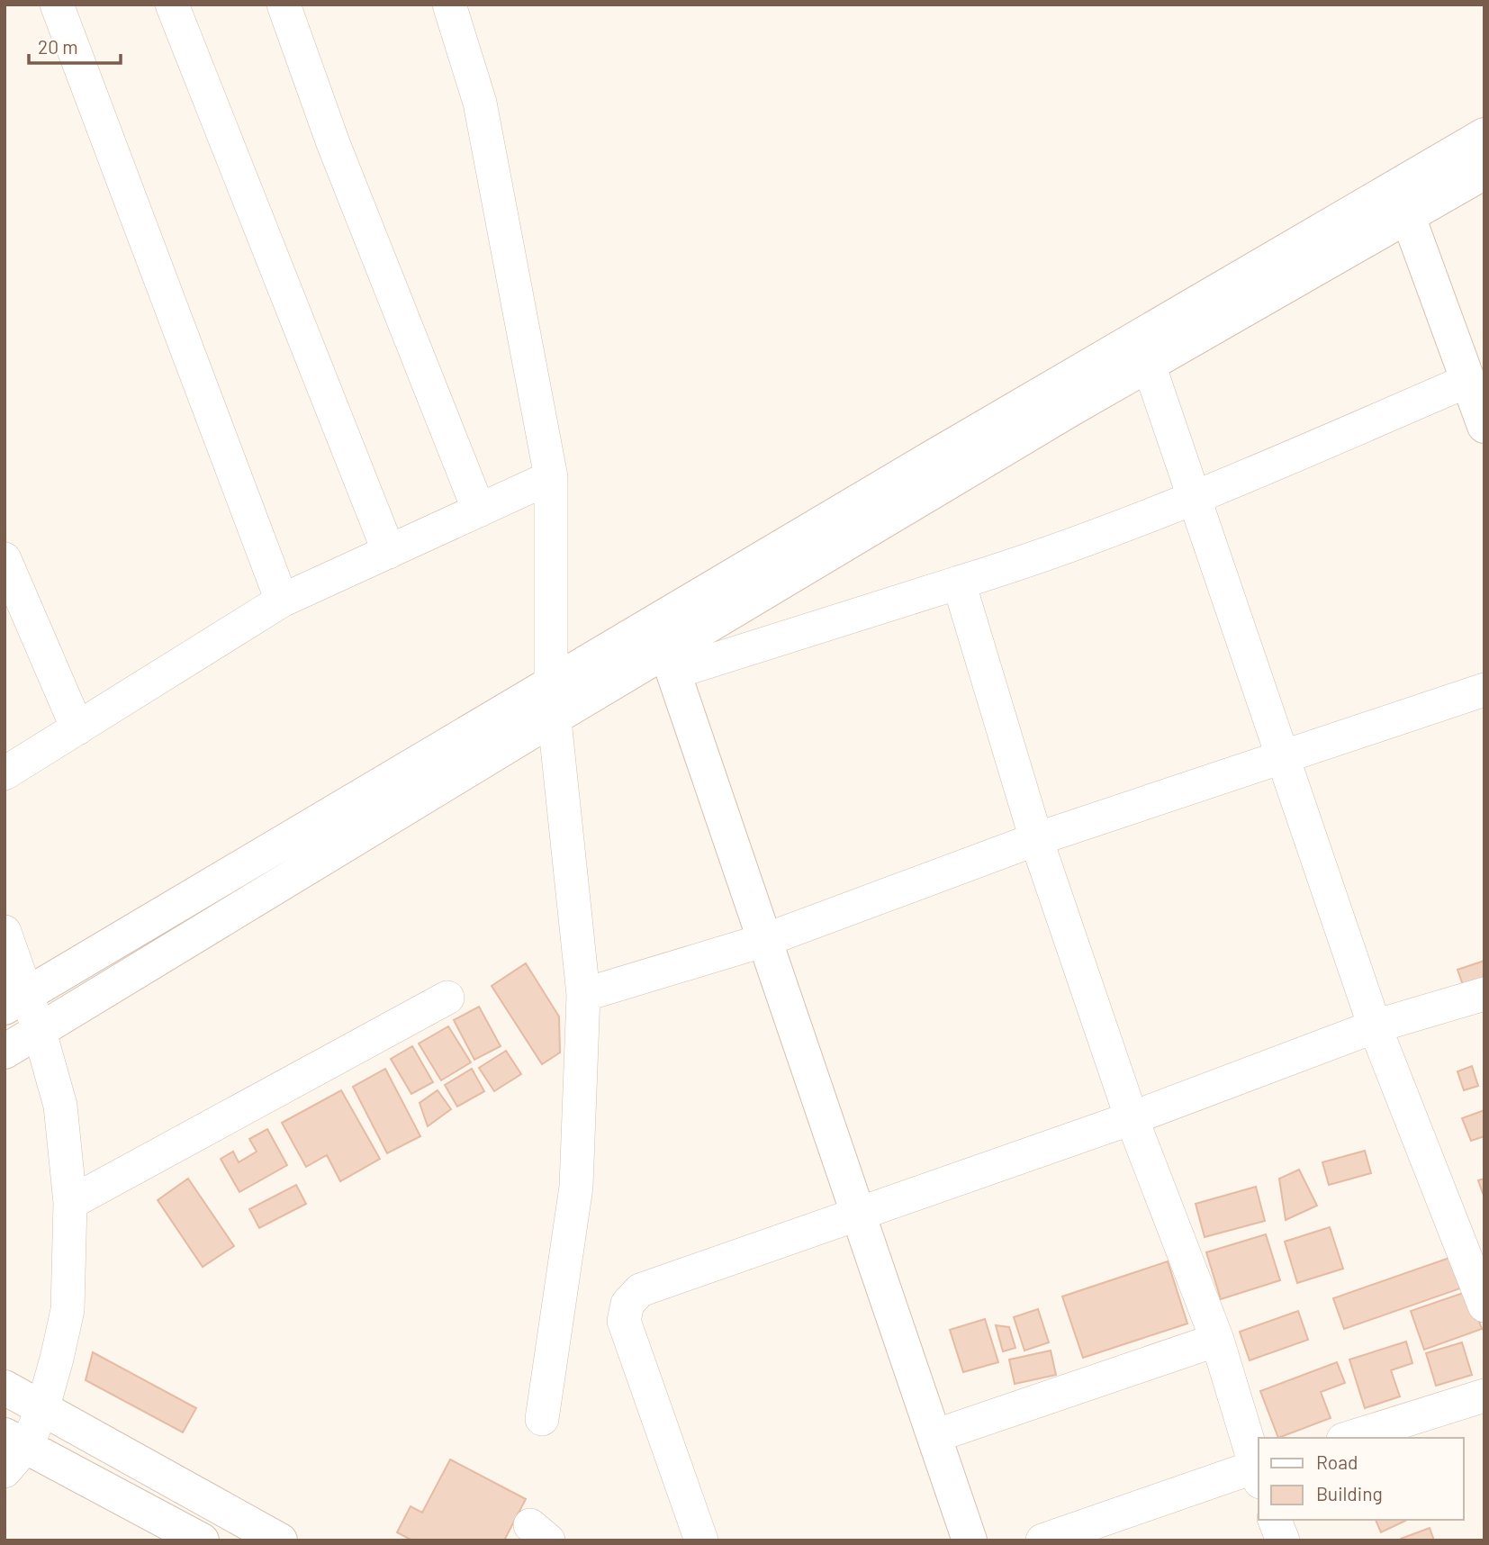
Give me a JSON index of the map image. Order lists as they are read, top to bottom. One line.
{"legend":["Road","Building"],"scale_bar":"20 m"}
